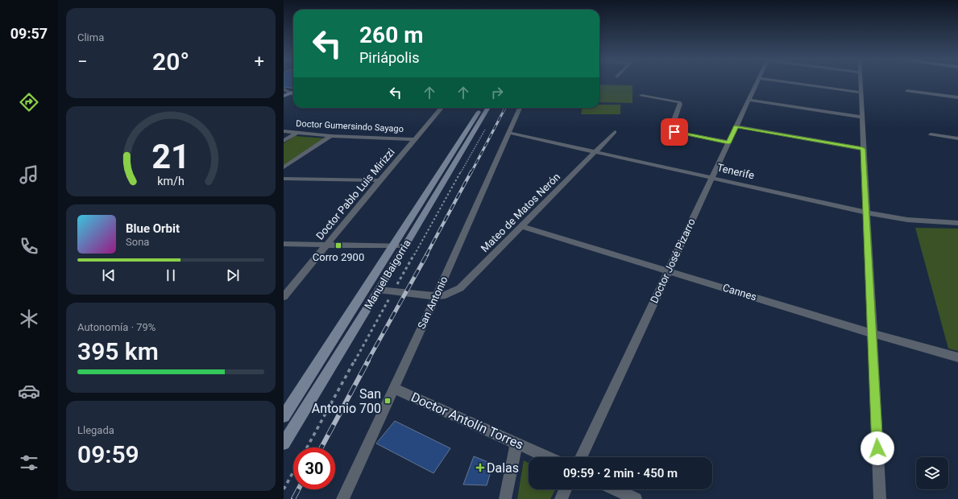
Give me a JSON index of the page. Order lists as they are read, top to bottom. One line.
{"streets":{"main road":["Manuel Baigorria"],"street":["Doctor Gumersindo Sayago","Tenerife","Doctor Pablo Luis Mirizzi","Mateo de Matos Nerón","Doctor José Pizarro","Cannes","San Antonio","Doctor Antolín Torres"]},"crossings":[["Doctor Gumersindo Sayago","Doctor Pablo Luis Mirizzi"],["Tenerife","Mateo de Matos Nerón"],["Tenerife","Doctor José Pizarro"],["Tenerife","San Antonio"],["Mateo de Matos Nerón","Cannes"],["Mateo de Matos Nerón","San Antonio"],["Doctor José Pizarro","Cannes"],["San Antonio","Doctor Antolín Torres"]],"places":{"transit":["Corro 2900","San Antonio 700"],"health":["Dalas"]},"page":{"tabs":"09:57","tile":["Clima",["Autonomía · 79%","395 km"],["Llegada","09:59"]],"turn":["260 m","Piriápolis"],"heat":["−","20°","+"],"song":["Blue Orbit","Sona"],"limit":"30","trip":"09:59 · 2 min · 450 m","gauge":["21","km/h"]}}
